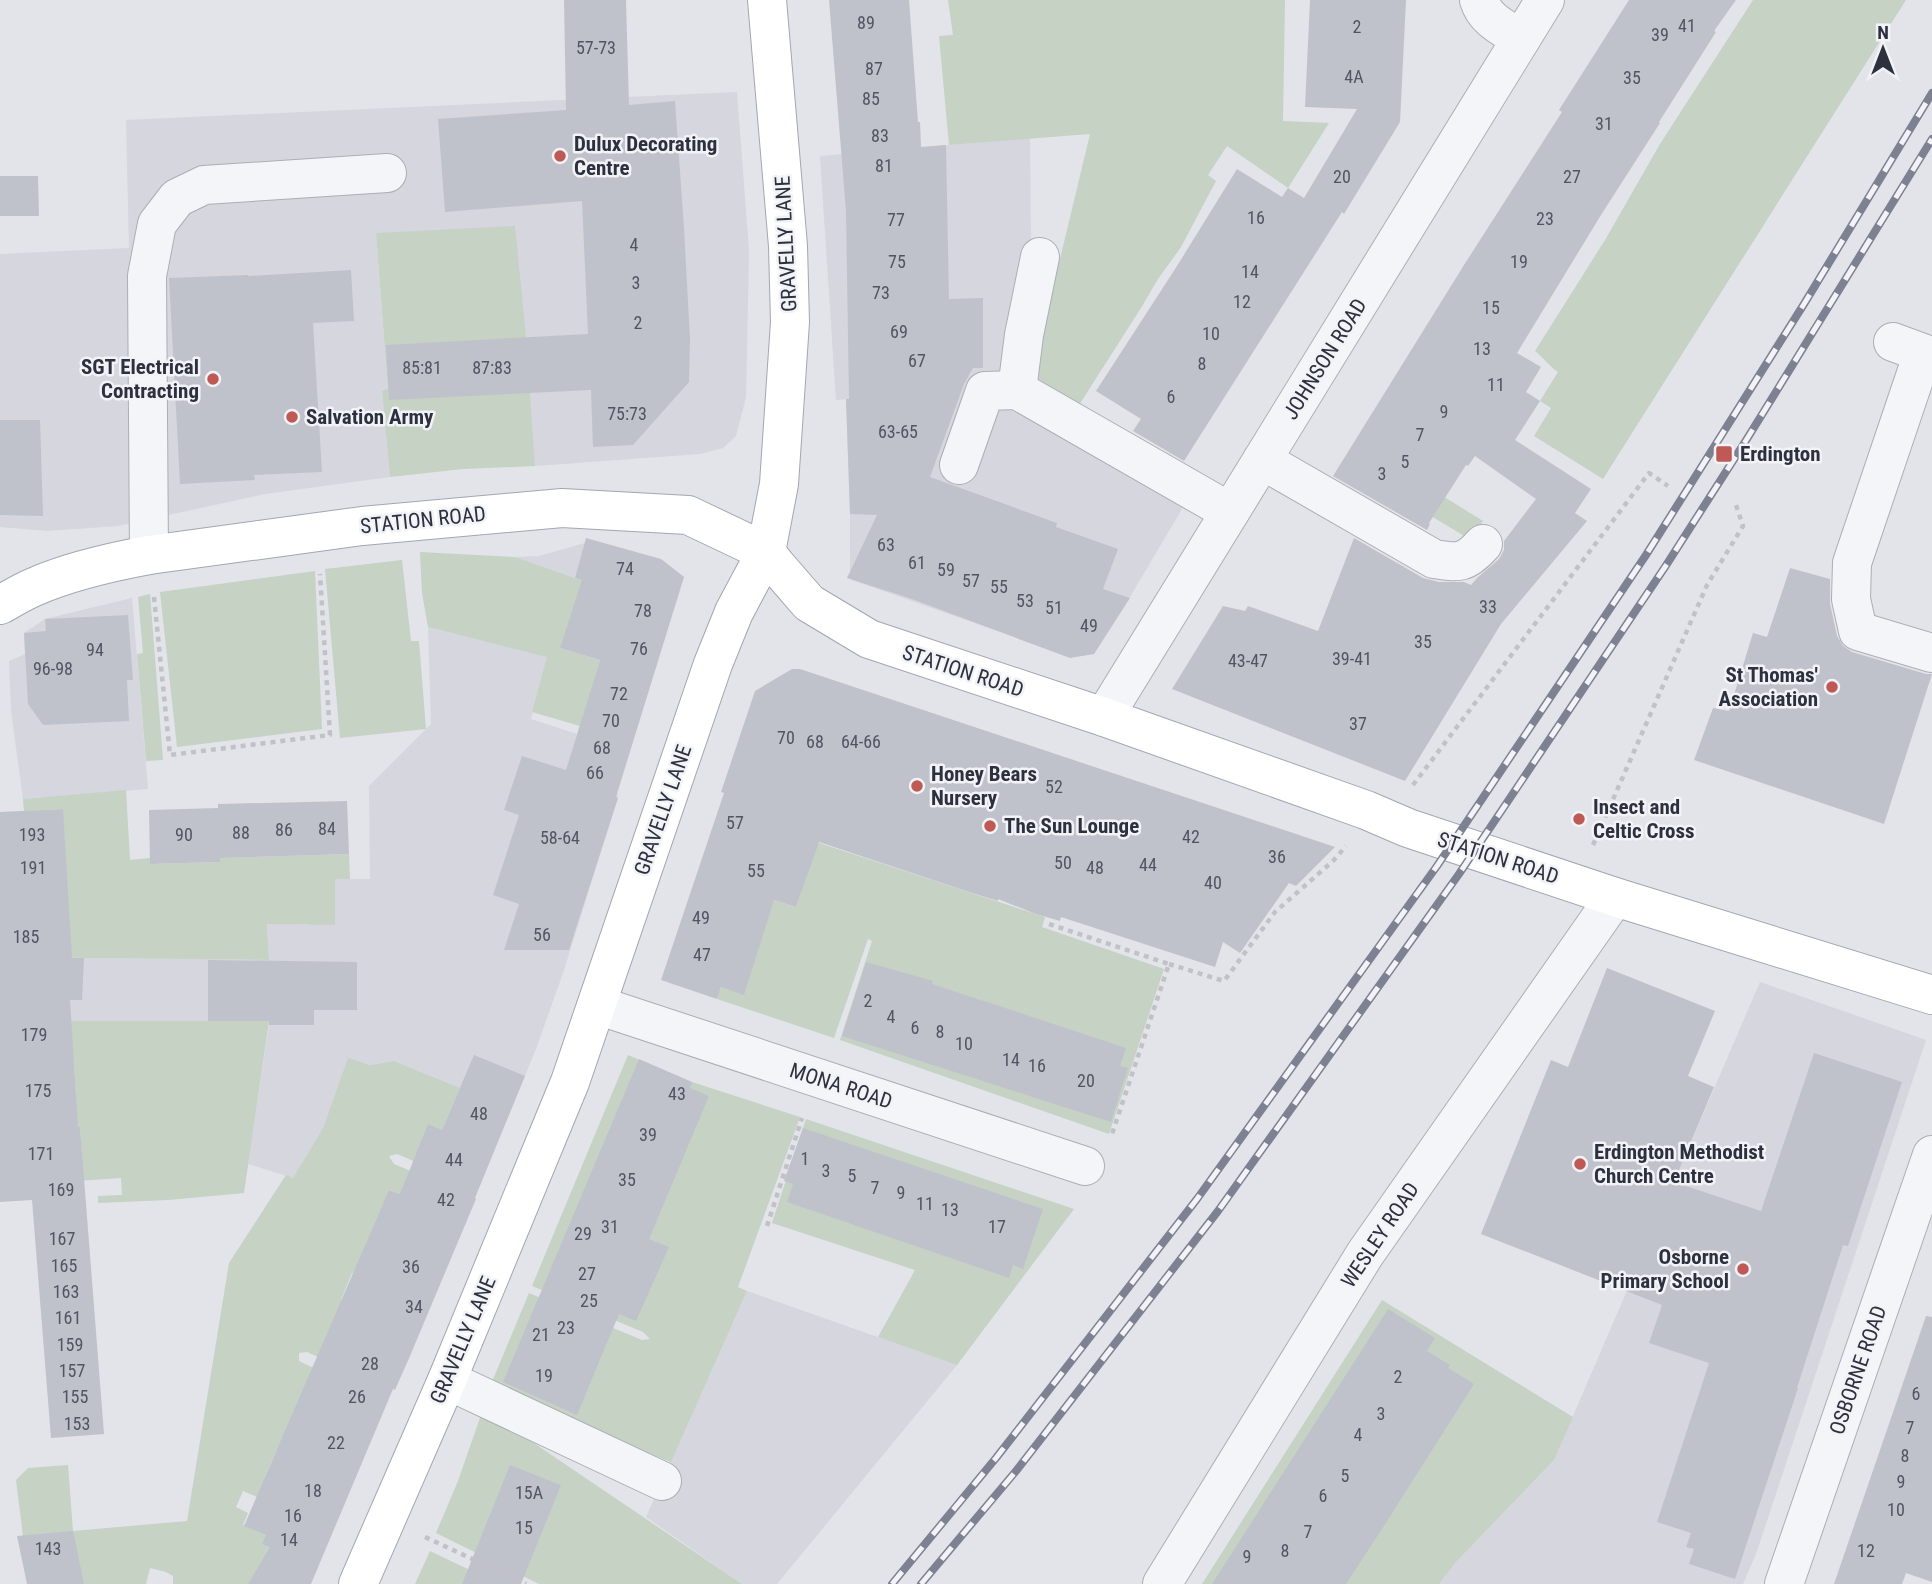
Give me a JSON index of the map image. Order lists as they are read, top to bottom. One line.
{"streets":{"main road":["GRAVELLY LANE","STATION ROAD"],"street":["JOHNSON ROAD","MONA ROAD","WESLEY ROAD","OSBORNE ROAD"]},"crossings":[["GRAVELLY LANE","STATION ROAD"],["GRAVELLY LANE","MONA ROAD"],["JOHNSON ROAD","STATION ROAD"],["STATION ROAD","WESLEY ROAD"]],"places":{"other":["Dulux Decorating Centre","SGT Electrical Contracting","Salvation Army","St Thomas' Association","Honey Bears Nursery","Insect and Celtic Cross","The Sun Lounge","Erdington Methodist Church Centre","Osborne Primary School"],"transit":["Erdington"]},"house_numbers":["89","41","2","39","57-73","87","4A","35","85","31","83","81","20","27","16","23","77","4","75","19","14","3","73","12","15","2","69","10","13","67","8","85:81","87:83","11","6","9","75:73","63-65","7","5","3","63","61","74","59","57","55","53","33","51","78","49","35","76","94","39-41","43-47","96-98","72","70","37","70","68","64-66","68","66","52","57","84","86","88","193","90","42","58-64","36","50","44","191","48","55","40","49","56","185","47","2","4","6","8","179","10","14","16","20","175","43","48","39","171","1","44","3","5","35","7","169","9","42","11","13","31","17","29","167","165","36","27","163","25","34","161","23","21","159","28","157","19","2","6","155","26","3","153","7","4","22","8","5","9","18","15A","6","10","16","15","7","14","143","8","12","9"],"north":"top"}
